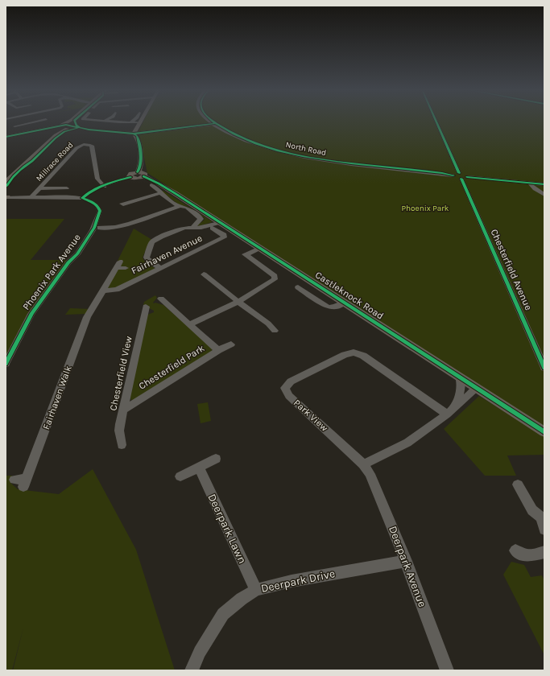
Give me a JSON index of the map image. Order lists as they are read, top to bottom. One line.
{"streets":{"main road":["Castleknock Road"],"street":["North Road","Millrace Road","Fairhaven Avenue","Chesterfield Avenue","Phoenix Park Avenue","Chesterfield Park","Chesterfield View","Fairhaven Walk","Park View","Deerpark Lawn","Deerpark Avenue","Deerpark Drive"]},"crossings":[["North Road","Chesterfield Avenue"],["Millrace Road","Phoenix Park Avenue"],["Fairhaven Avenue","Castleknock Road"],["Fairhaven Avenue","Fairhaven Walk"],["Chesterfield Park","Chesterfield View"],["Park View","Deerpark Avenue"],["Deerpark Lawn","Deerpark Drive"],["Deerpark Avenue","Deerpark Drive"]],"parks":["Phoenix Park"]}
